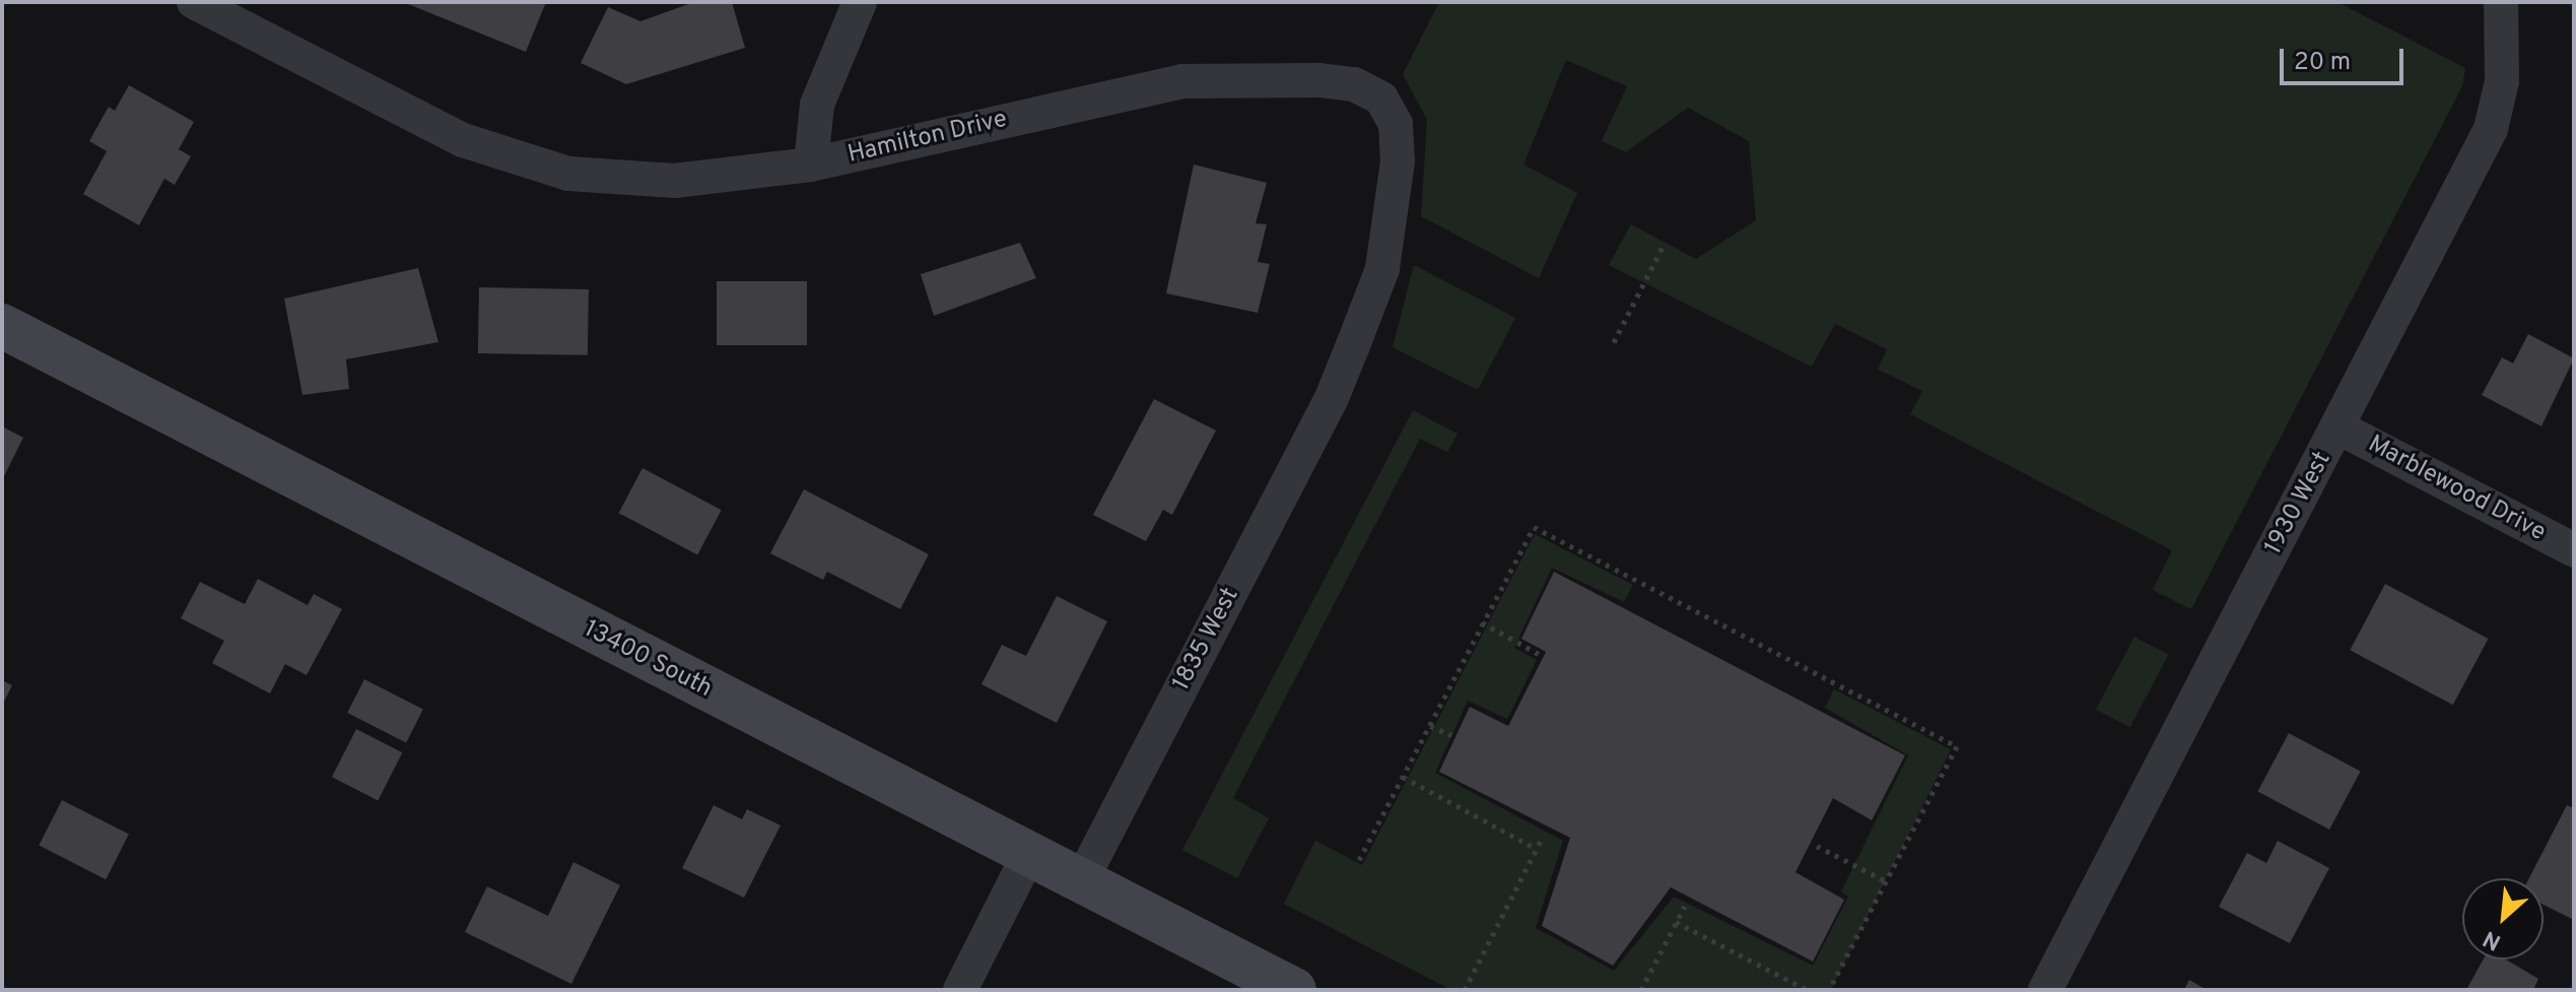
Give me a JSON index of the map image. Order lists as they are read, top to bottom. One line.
{"streets":{"street":["Hamilton Drive","Marblewood Drive","1930 West","1835 West","13400 South"]},"crossings":[["Hamilton Drive","1835 West"],["Marblewood Drive","1930 West"],["1835 West","13400 South"]],"scale_bar":"20 m","north":"bottom left"}
